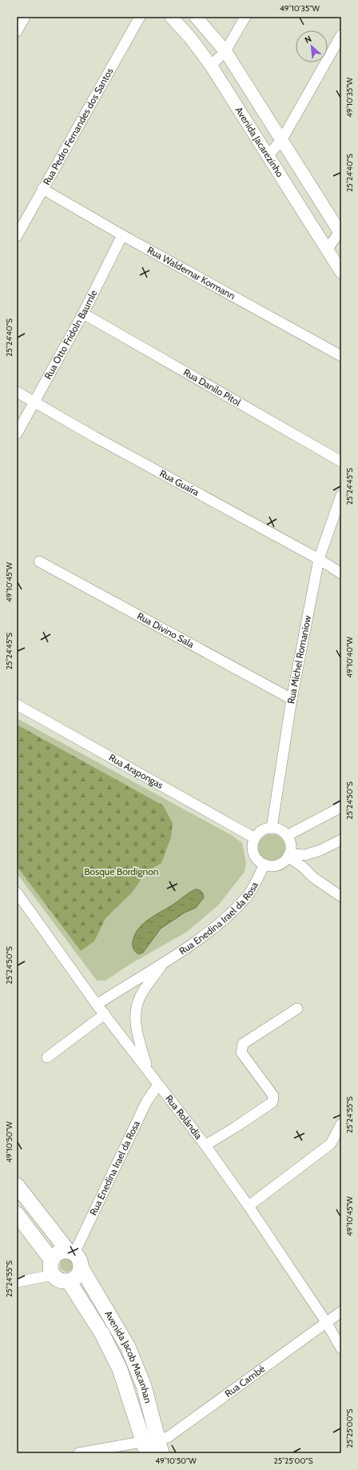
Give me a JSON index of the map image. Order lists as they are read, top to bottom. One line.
{"streets":{"main road":["Avenida Jacob Macanhan"],"street":["Rua Pedro Fernandes dos Santos","Avenida Jacarezinho","Rua Waldemar Kormann","Rua Otto Fridoln Baumle","Rua Danilo Pitol","Rua Guaíra","Rua Divino Sala","Rua Michel Romaniow","Rua Arapongas","Rua Enedina Irael da Rosa","Rua Rolândia","Rua Cambé"]},"crossings":[["Rua Pedro Fernandes dos Santos","Rua Waldemar Kormann"],["Rua Waldemar Kormann","Rua Otto Fridoln Baumle"],["Rua Otto Fridoln Baumle","Rua Danilo Pitol"],["Rua Otto Fridoln Baumle","Rua Guaíra"],["Rua Guaíra","Rua Michel Romaniow"],["Rua Divino Sala","Rua Michel Romaniow"],["Rua Michel Romaniow","Rua Arapongas"],["Rua Michel Romaniow","Rua Enedina Irael da Rosa"],["Rua Arapongas","Rua Enedina Irael da Rosa"],["Rua Enedina Irael da Rosa","Rua Rolândia"],["Rua Enedina Irael da Rosa","Avenida Jacob Macanhan"],["Rua Rolândia","Rua Cambé"],["Avenida Jacob Macanhan","Rua Cambé"]],"parks":["Bosque Bordignon"],"north":"top left","coordinates":["49°10'35\"W","25°24'40\"S","25°24'45\"S","49°10'45\"W","49°10'40\"W","25°24'50\"S","25°24'55\"S","49°10'50\"W","25°25'00\"S"]}
